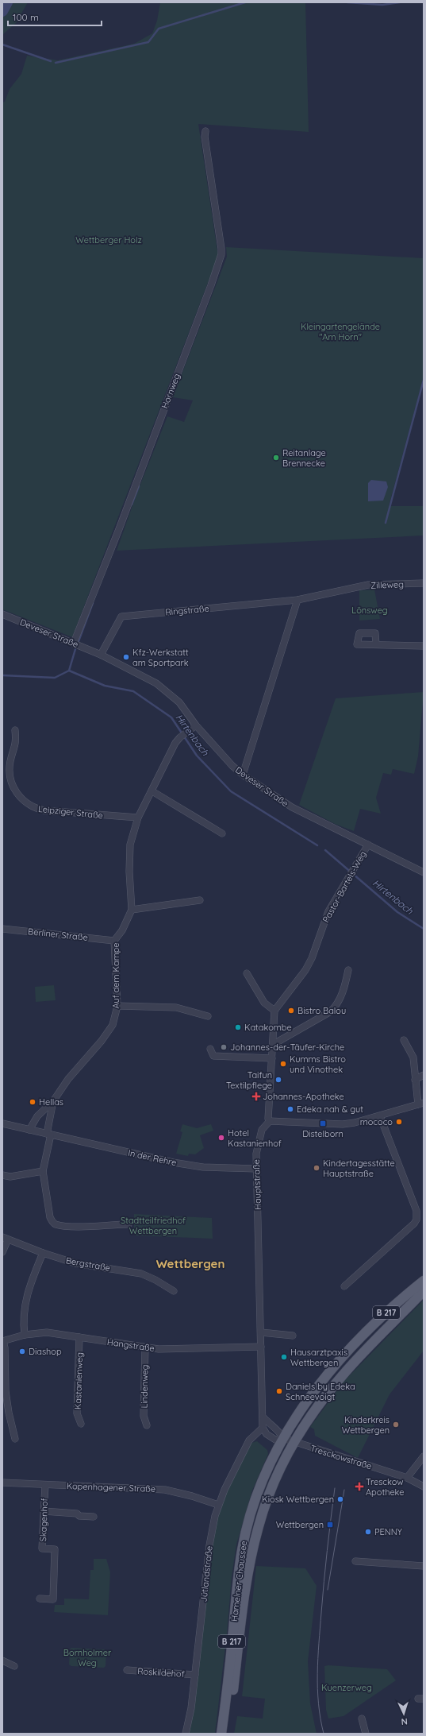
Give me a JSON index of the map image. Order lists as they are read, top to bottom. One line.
{"streets":{"main road":["B 217","Hamelner Chaussee"],"street":["Hornweg","Zilleweg","Ringstraße","Deveser Straße","Leipziger Straße","Pastor-Bartels-Weg","Berliner Straße","Auf dem Kampe","In der Rehre","Hauptstraße","Bergstraße","Hangstraße","Kastanienweg","Lindenweg","Tresckowstraße","Kopenhagener Straße","Skagenhof","Jütlandstraße","Roskildehof"]},"crossings":[["Hornweg","Deveser Straße"],["Zilleweg","Ringstraße"],["Ringstraße","Deveser Straße"],["Deveser Straße","Pastor-Bartels-Weg"],["Deveser Straße","Auf dem Kampe"],["Leipziger Straße","Auf dem Kampe"],["Berliner Straße","Auf dem Kampe"],["Auf dem Kampe","In der Rehre"],["In der Rehre","Hauptstraße"],["Hauptstraße","Hangstraße"],["Hauptstraße","Jütlandstraße"],["Hangstraße","Kastanienweg"],["Hangstraße","Lindenweg"],["Tresckowstraße","Hamelner Chaussee"],["Kopenhagener Straße","Skagenhof"],["Kopenhagener Straße","Jütlandstraße"],["Jütlandstraße","Roskildehof"]],"districts":["Wettbergen"],"water":["Hirtenbach"],"parks":["Wettberger Holz","Kleingartengelände \"Am Horn\"","Lönsweg","Stadtteilfriedhof Wettbergen","Bornholmer Weg","Kuenzerweg"],"places":{"other":["Reitanlage Brennecke","Kfz-Werkstatt am Sportpark","Bistro Balou","Katakombe","Johannes-der-Täufer-Kirche","Kumms Bistro und Vinothek","Taifun Textilpflege","Hellas","Edeka nah & gut","mococo","Hotel Kastanienhof","Kindertagesstätte Hauptstraße","Diashop","Hausarztpaxis Wettbergen","Daniels by Edeka Schneevoigt","Kinderkreis Wettbergen","Kiosk Wettbergen","PENNY"],"health":["Johannes-Apotheke","Tresckow Apotheke"],"transit":["Distelborn","Wettbergen"]},"scale_bar":"100 m","north":"bottom"}
